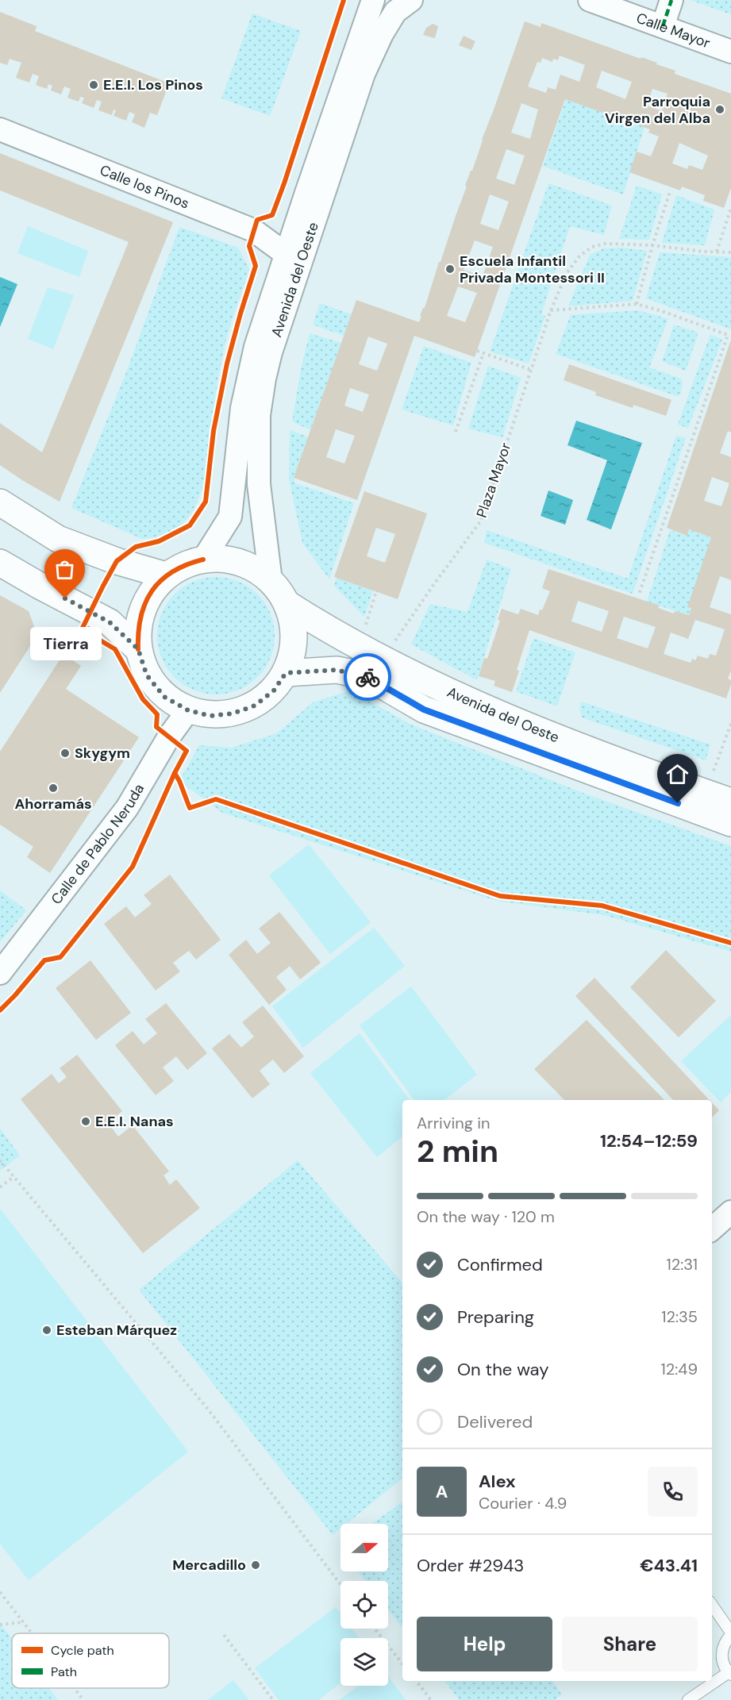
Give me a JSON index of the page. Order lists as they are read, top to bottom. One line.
{"streets":{"street":["Calle Mayor","Calle los Pinos","Avenida del Oeste","Calle de Pablo Neruda"],"path":["Plaza Mayor"]},"crossings":[["Calle los Pinos","Avenida del Oeste"],["Avenida del Oeste","Calle de Pablo Neruda"]],"places":["E.E.I. Los Pinos","Parroquia Virgen del Alba","Escuela Infantil Privada Montessori II","Tierra","Skygym","Ahorramás","E.E.I. Nanas","Esteban Márquez","Mercadillo"],"legend":["Cycle path","Path"],"north":"right","page":{"bubble":"Tierra","heading":["2 min","Arriving in","12:54–12:59"],"panel":["Alex","Courier · 4.9","Order #2943","€43.41"],"bar":"On the way · 120 m","list":[["Confirmed","12:31"],["Preparing","12:35"],["On the way","12:49"],"Delivered"],"round":"A","buttons":["Help","Share"]}}
